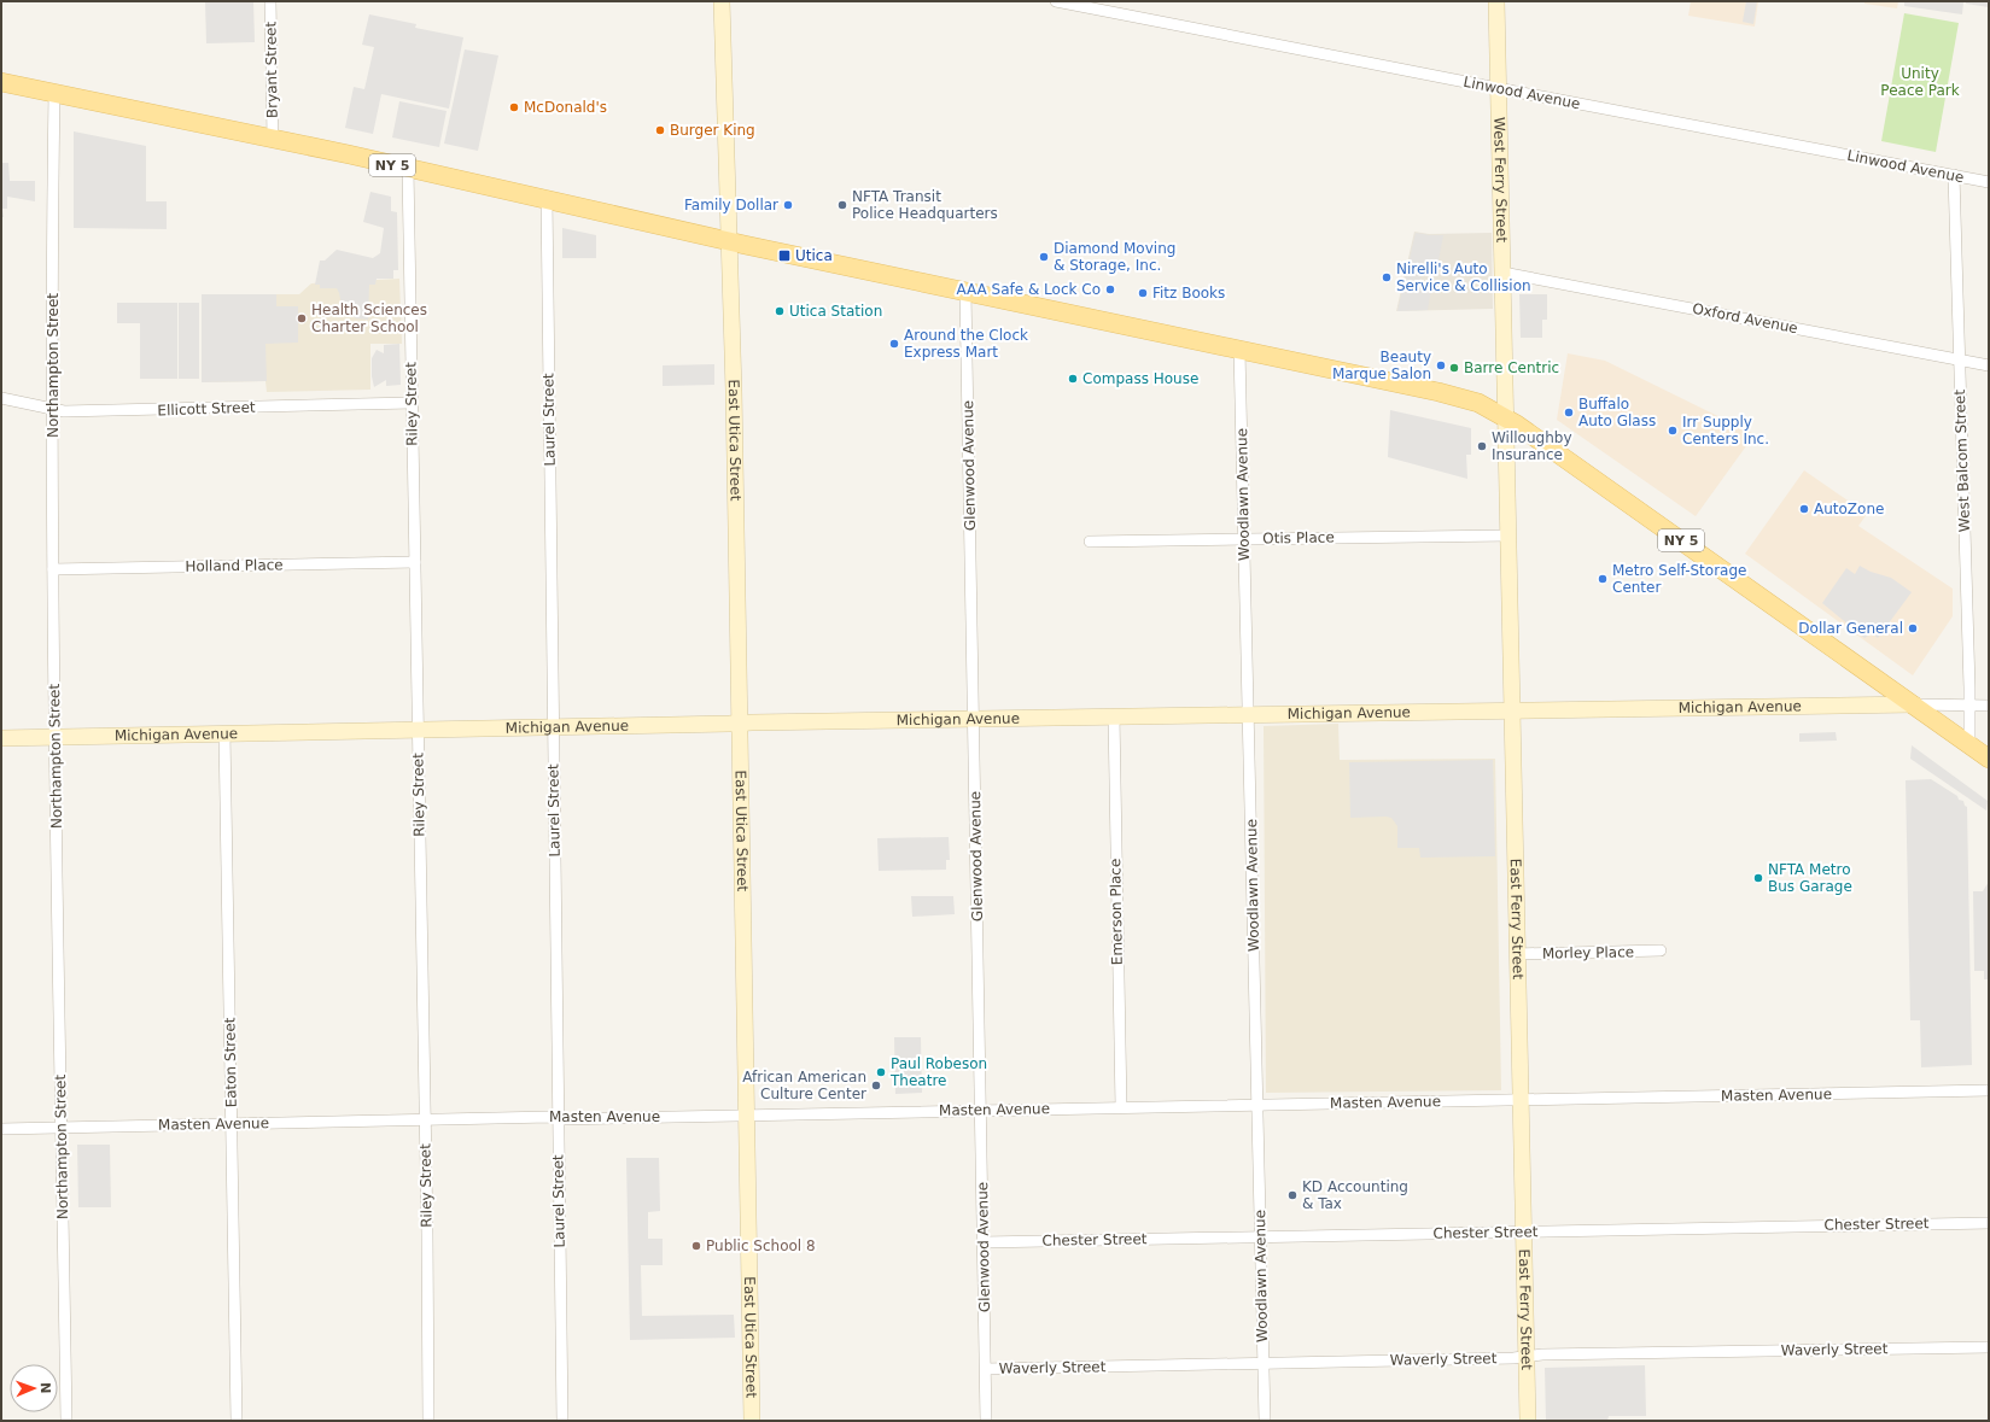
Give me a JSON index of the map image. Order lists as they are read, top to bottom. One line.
{"streets":{"main road":["NY 5"],"street":["Bryant Street","Linwood Avenue","West Ferry Street","Oxford Avenue","Northampton Street","Riley Street","Ellicott Street","Laurel Street","East Utica Street","West Balcom Street","Glenwood Avenue","Woodlawn Avenue","Otis Place","Holland Place","Michigan Avenue","Emerson Place","East Ferry Street","Morley Place","Eaton Street","Masten Avenue","Chester Street","Waverly Street"]},"crossings":[["Bryant Street","NY 5"],["Linwood Avenue","West Ferry Street"],["Linwood Avenue","West Balcom Street"],["NY 5","West Ferry Street"],["NY 5","Northampton Street"],["NY 5","Riley Street"],["NY 5","Laurel Street"],["NY 5","East Utica Street"],["NY 5","West Balcom Street"],["NY 5","Glenwood Avenue"],["NY 5","Woodlawn Avenue"],["NY 5","Michigan Avenue"],["NY 5","East Ferry Street"],["West Ferry Street","Oxford Avenue"],["West Ferry Street","East Ferry Street"],["Oxford Avenue","West Balcom Street"],["Northampton Street","Ellicott Street"],["Northampton Street","Holland Place"],["Northampton Street","Michigan Avenue"],["Northampton Street","Masten Avenue"],["Riley Street","Ellicott Street"],["Riley Street","Holland Place"],["Riley Street","Michigan Avenue"],["Riley Street","Masten Avenue"],["Laurel Street","Michigan Avenue"],["Laurel Street","Masten Avenue"],["East Utica Street","Michigan Avenue"],["East Utica Street","Masten Avenue"],["Glenwood Avenue","Michigan Avenue"],["Glenwood Avenue","Masten Avenue"],["Glenwood Avenue","Chester Street"],["Glenwood Avenue","Waverly Street"],["Woodlawn Avenue","Otis Place"],["Woodlawn Avenue","Michigan Avenue"],["Woodlawn Avenue","Masten Avenue"],["Woodlawn Avenue","Chester Street"],["Woodlawn Avenue","Waverly Street"],["Otis Place","East Ferry Street"],["Michigan Avenue","Emerson Place"],["Michigan Avenue","East Ferry Street"],["Michigan Avenue","Eaton Street"],["Emerson Place","Masten Avenue"],["East Ferry Street","Morley Place"],["East Ferry Street","Masten Avenue"],["East Ferry Street","Chester Street"],["East Ferry Street","Waverly Street"],["Eaton Street","Masten Avenue"]],"parks":["Unity Peace Park"],"places":{"other":["McDonald's","Burger King","Family Dollar","NFTA Transit Police Headquarters","Diamond Moving & Storage, Inc.","Nirelli's Auto Service & Collision","AAA Safe & Lock Co","Fitz Books","Utica Station","Health Sciences Charter School","Around the Clock Express Mart","Beauty Marque Salon","Barre Centric","Compass House","Buffalo Auto Glass","Irr Supply Centers Inc.","Willoughby Insurance","AutoZone","Metro Self-Storage Center","Dollar General","NFTA Metro Bus Garage","Paul Robeson Theatre","African American Culture Center","KD Accounting & Tax","Public School 8"],"transit":["Utica"]},"north":"right"}
